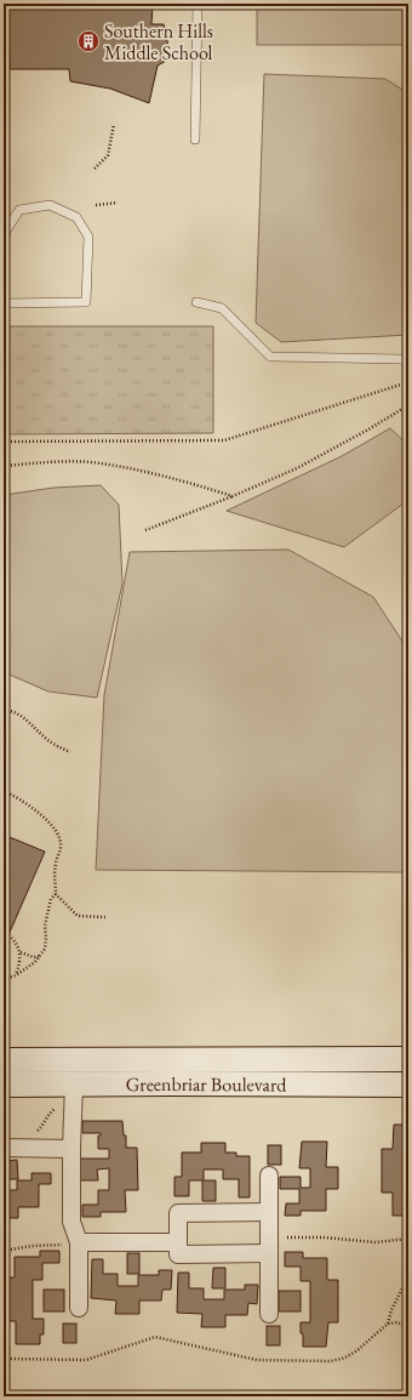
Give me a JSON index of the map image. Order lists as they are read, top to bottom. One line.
{"streets":{"street":["Greenbriar Boulevard"]},"places":{"building":["Southern Hills Middle School"]}}
